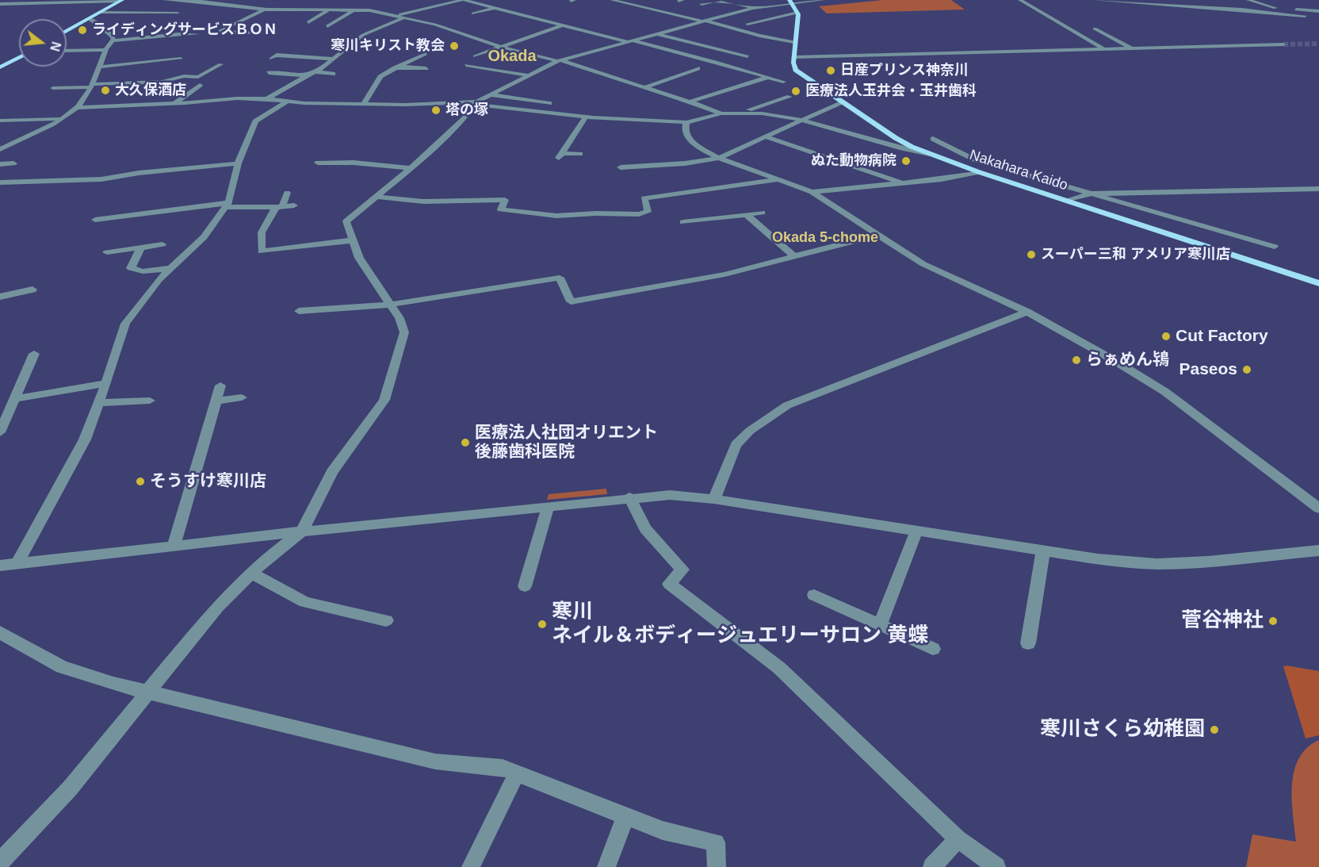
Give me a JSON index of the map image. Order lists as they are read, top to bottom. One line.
{"streets":{"main road":["Nakahara Kaido"]},"districts":["Okada","Okada 5-chome"],"places":["ライディングサービスＢＯＮ","寒川キリスト教会","日産プリンス神奈川","大久保酒店","医療法人玉井会・玉井歯科","塔の塚","ぬた動物病院","スーパー三和 アメリア寒川店","Cut Factory","らぁめん鴇","Paseos","医療法人社団オリエント 後藤歯科医院","そうすけ寒川店","菅谷神社","寒川 ネイル＆ボディージュエリーサロン 黄蝶","寒川さくら幼稚園"],"north":"right"}
